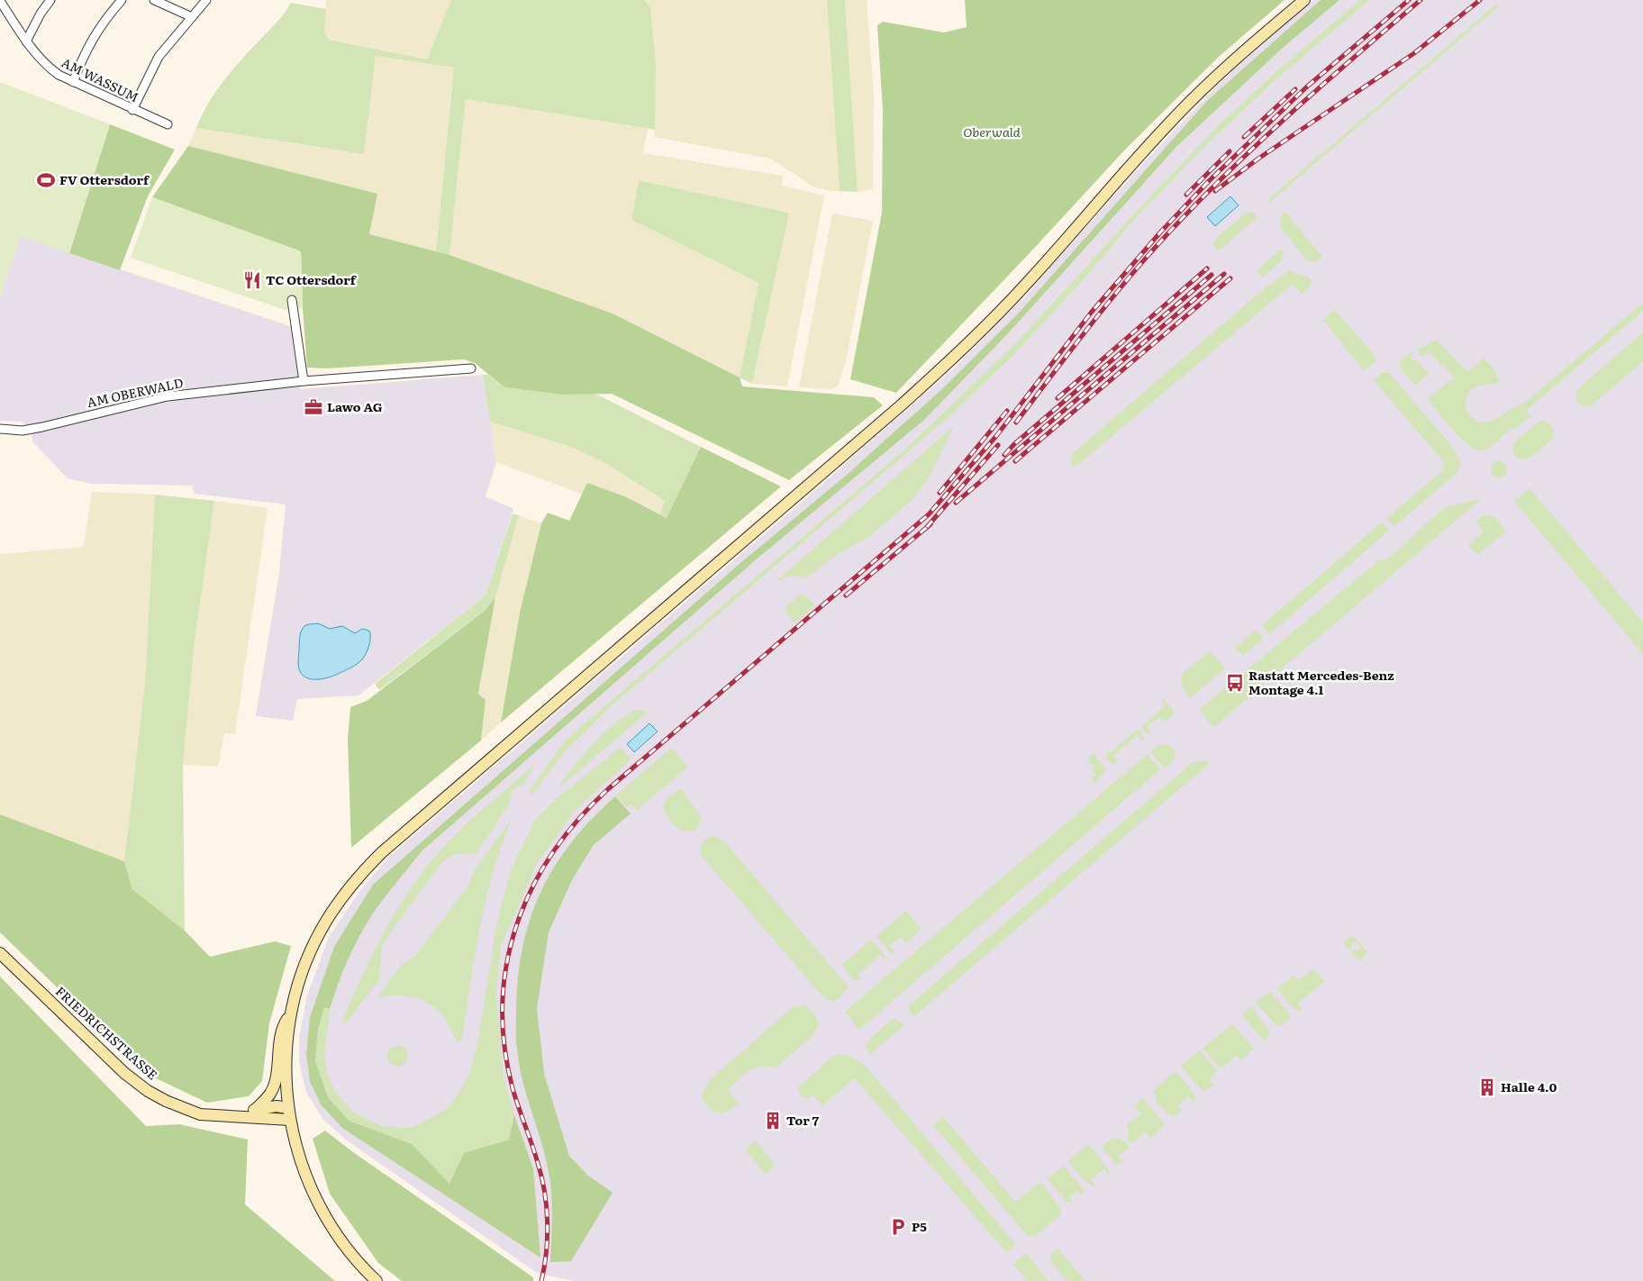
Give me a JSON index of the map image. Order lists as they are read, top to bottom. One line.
{"streets":{"street":["AM WASSUM","AM OBERWALD","FRIEDRICHSTRASSE"]},"parks":["Oberwald"],"places":{"sports":["FV Ottersdorf"],"restaurant":["TC Ottersdorf"],"office":["Lawo AG"],"bus stop":["Rastatt Mercedes-Benz Montage 4.1"],"building":["Halle 4.0","Tor 7"],"parking":["P5"]}}
